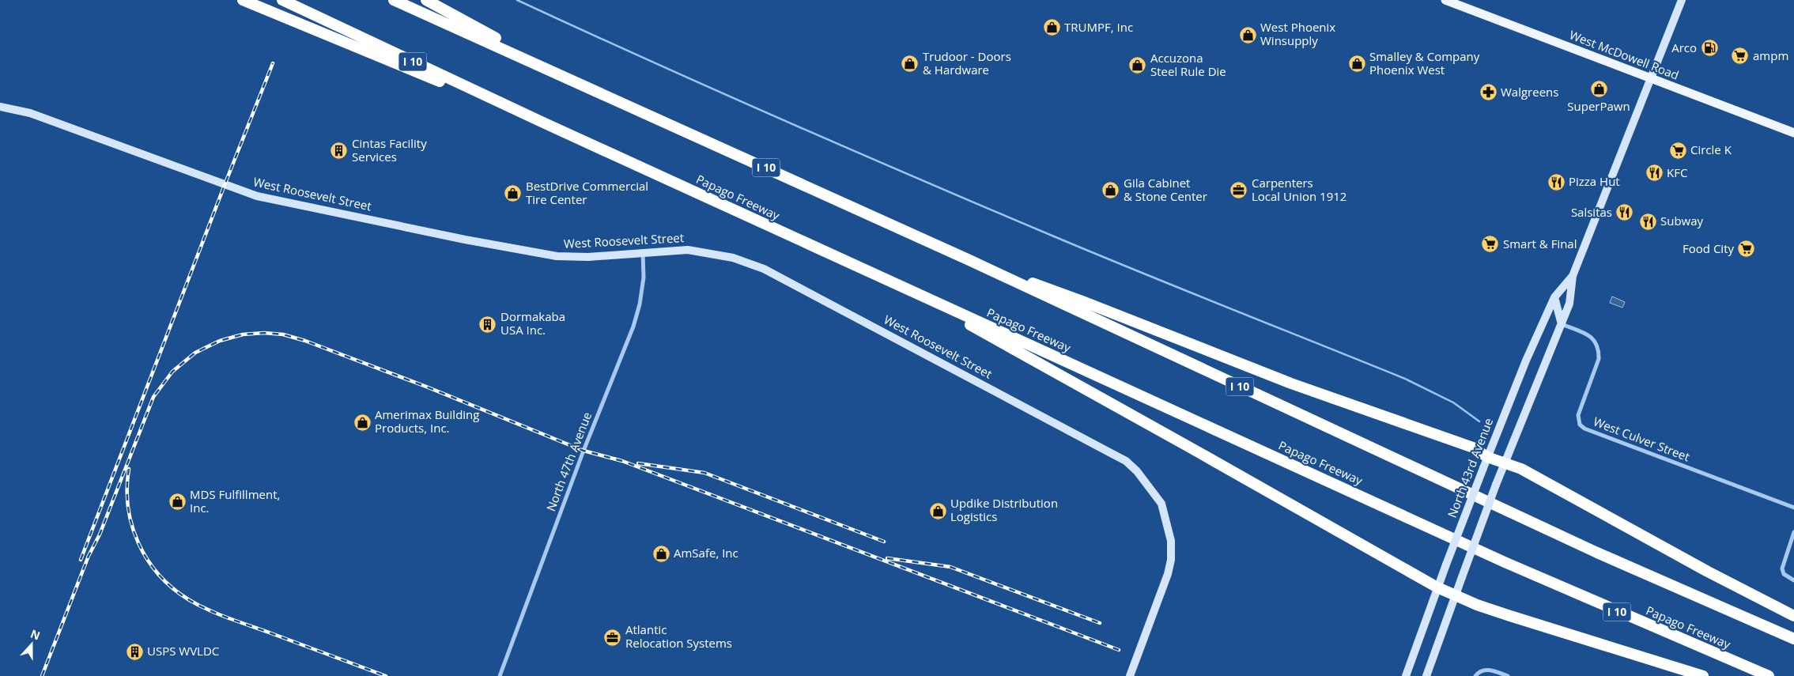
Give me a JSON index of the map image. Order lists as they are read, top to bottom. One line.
{"streets":{"highway":["I 10","Papago Freeway"],"main road":["West McDowell Road"],"street":["West Roosevelt Street","West Culver Street","North 47th Avenue","North 43rd Avenue"]},"crossings":[["West McDowell Road","North 43rd Avenue"],["West Roosevelt Street","North 47th Avenue"],["West Culver Street","North 43rd Avenue"]],"places":{"shop":["TRUMPF, Inc","West Phoenix Winsupply","Trudoor - Doors & Hardware","Smalley & Company Phoenix West","Accuzona Steel Rule Die","SuperPawn","Gila Cabinet & Stone Center","BestDrive Commercial Tire Center","Amerimax Building Products, Inc.","MDS Fulfillment, Inc.","Updike Distribution Logistics","AmSafe, Inc"],"fuel station":["Arco"],"supermarket":["ampm","Circle K","Smart & Final","Food City"],"pharmacy":["Walgreens"],"building":["Cintas Facility Services","Dormakaba USA Inc.","USPS WVLDC"],"restaurant":["KFC","Pizza Hut","Salsitas","Subway"],"office":["Carpenters Local Union 1912","Atlantic Relocation Systems"]},"north":"top"}
